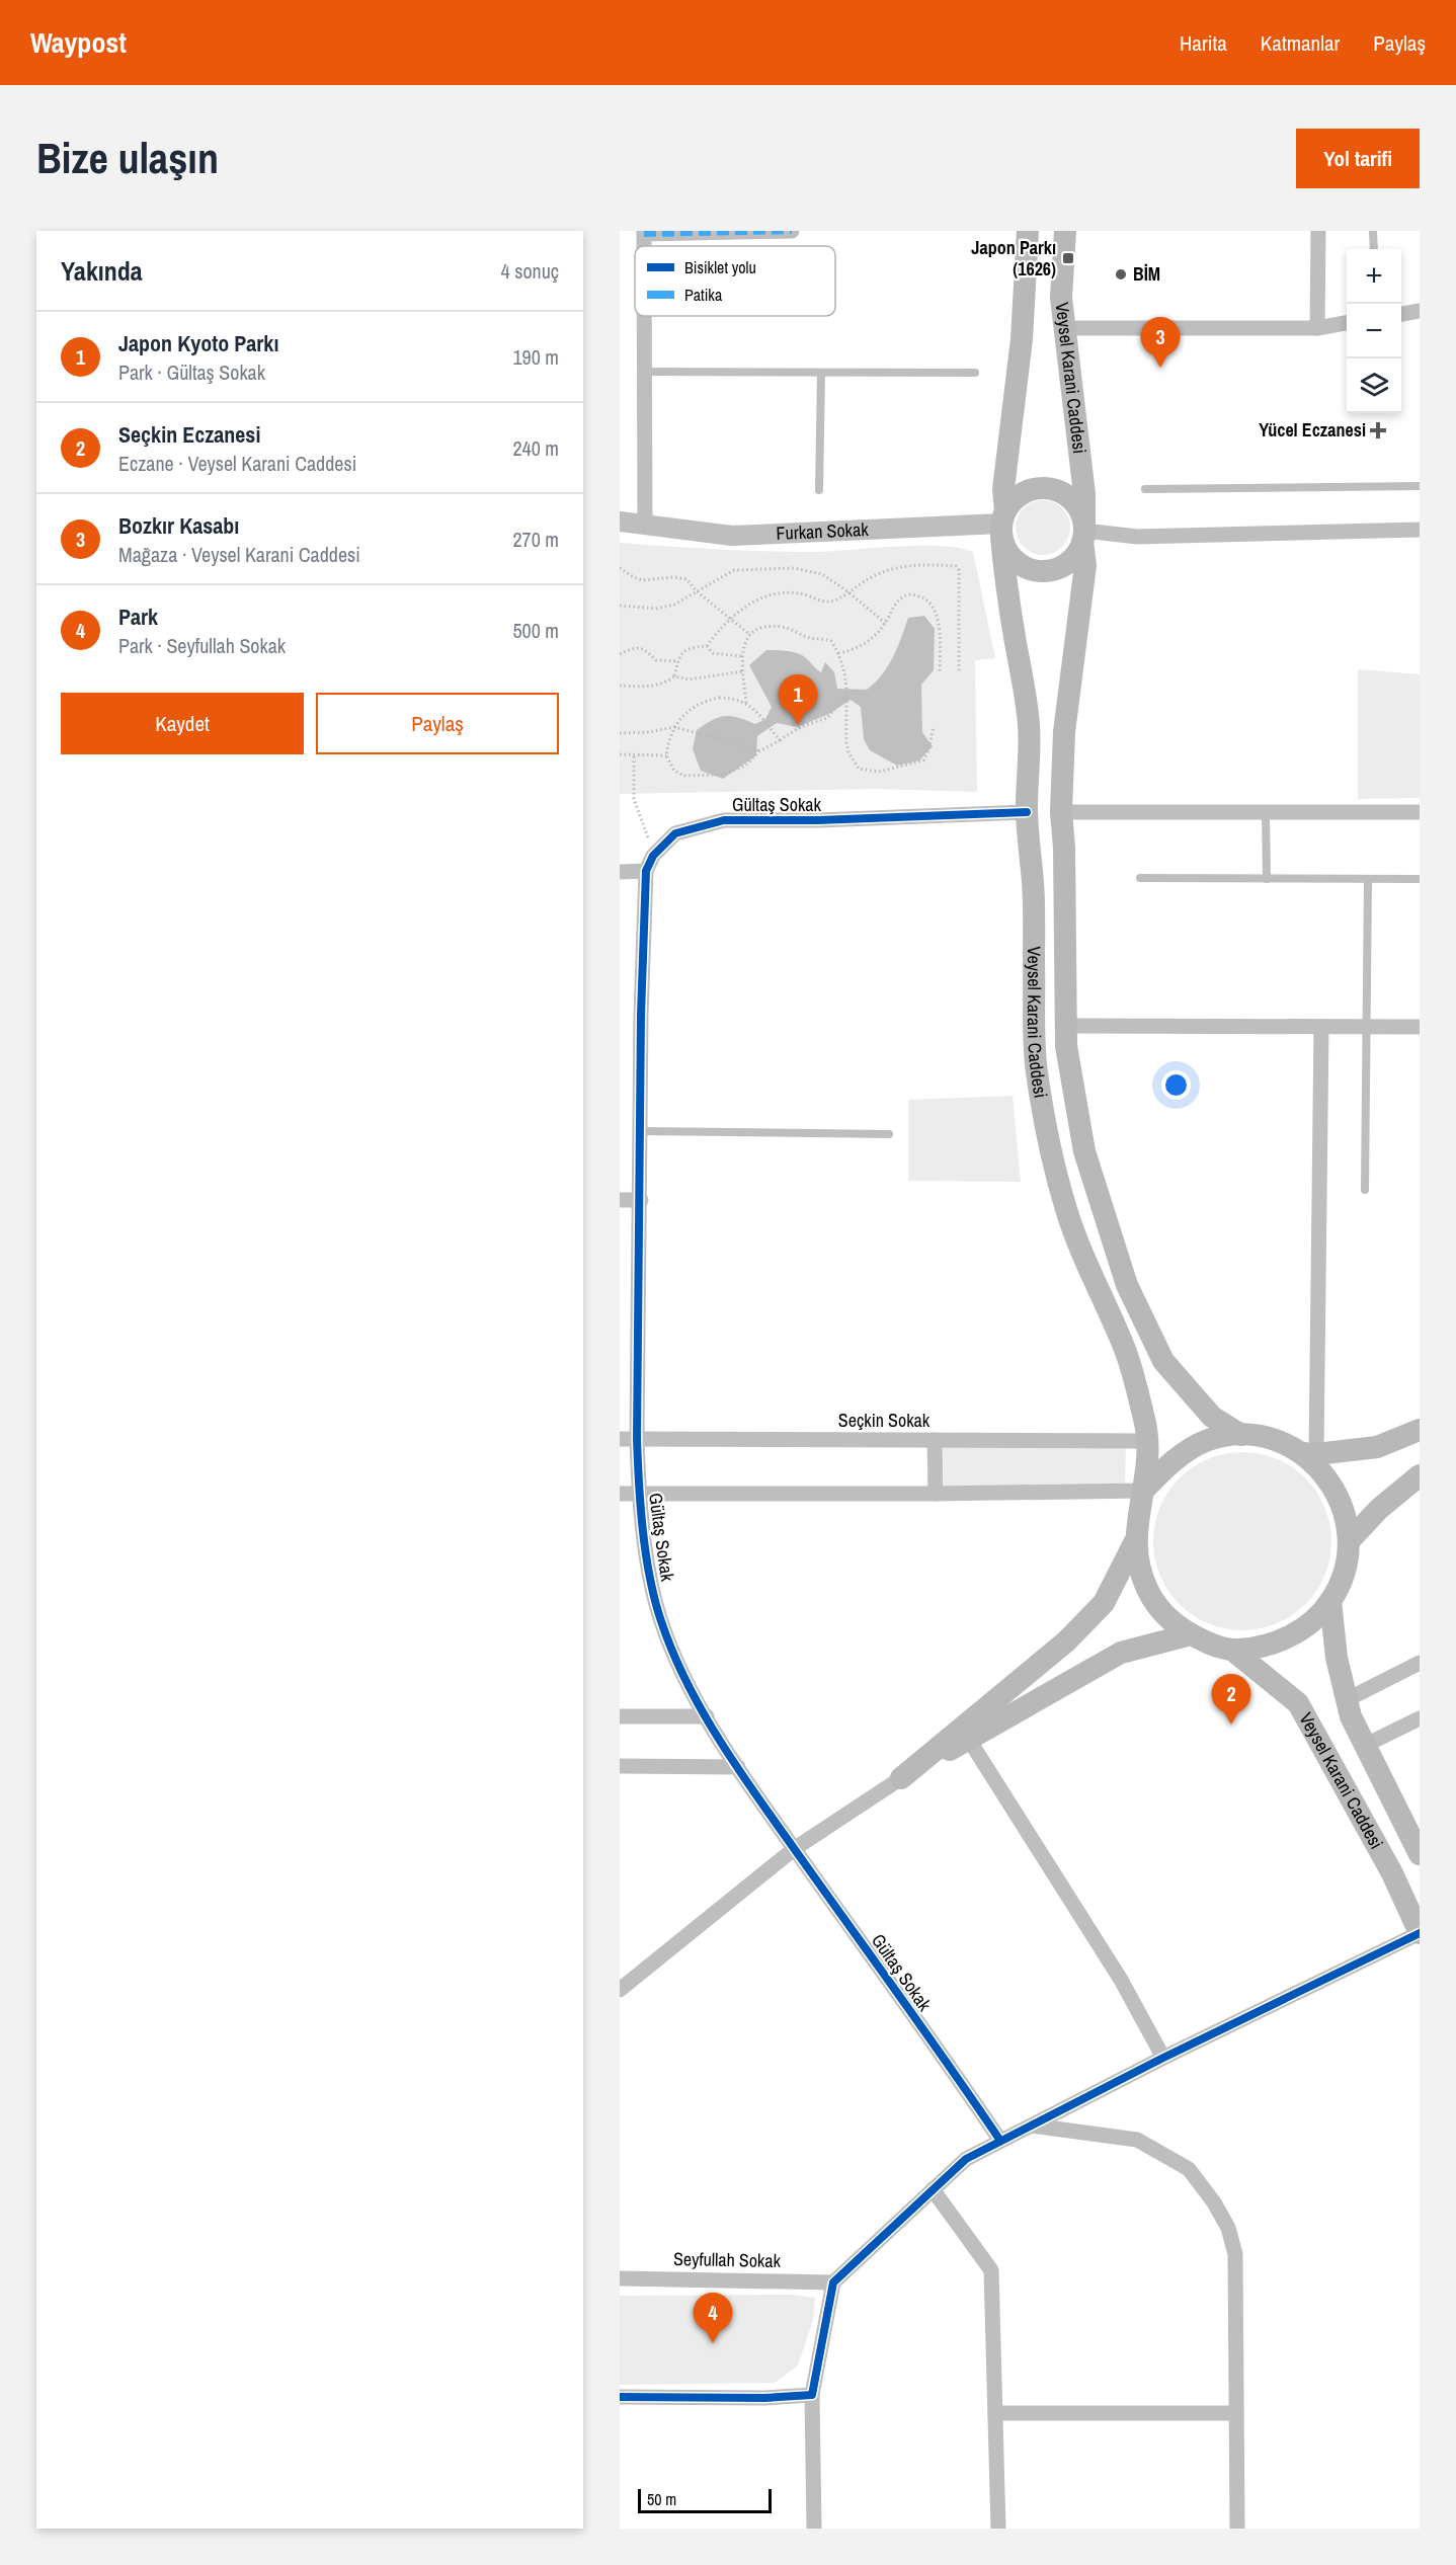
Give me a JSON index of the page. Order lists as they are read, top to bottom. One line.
{"streets":{"main road":["Veysel Karani Caddesi"],"street":["Furkan Sokak","Gültaş Sokak","Seçkin Sokak","Seyfullah Sokak"]},"crossings":[["Veysel Karani Caddesi","Furkan Sokak"],["Veysel Karani Caddesi","Gültaş Sokak"],["Veysel Karani Caddesi","Seçkin Sokak"],["Gültaş Sokak","Seçkin Sokak"]],"places":{"transit":["Japon Parkı (1626)"],"other":["BİM"],"health":["Yücel Eczanesi"]},"legend":["Bisiklet yolu","Patika"],"scale_bar":"50 m","page":{"header":"Waypost","nav":["Harita","Katmanlar","Paylaş"],"buttons":["Yol tarifi",["Kaydet","Paylaş"]],"title":"Bize ulaşın","heading":["Yakında","4 sonuç"],"map_buttons":["+","−"],"list":[{"mark":"1","name":"Japon Kyoto Parkı","note":"Park · Gültaş Sokak","value":"190 m"},{"mark":"2","name":"Seçkin Eczanesi","note":"Eczane · Veysel Karani Caddesi","value":"240 m"},{"mark":"3","name":"Bozkır Kasabı","note":"Mağaza · Veysel Karani Caddesi","value":"270 m"},{"mark":"4","name":"Park","note":"Park · Seyfullah Sokak","value":"500 m"}],"pins":["3","1","2","4"],"scale":"50 m"}}
